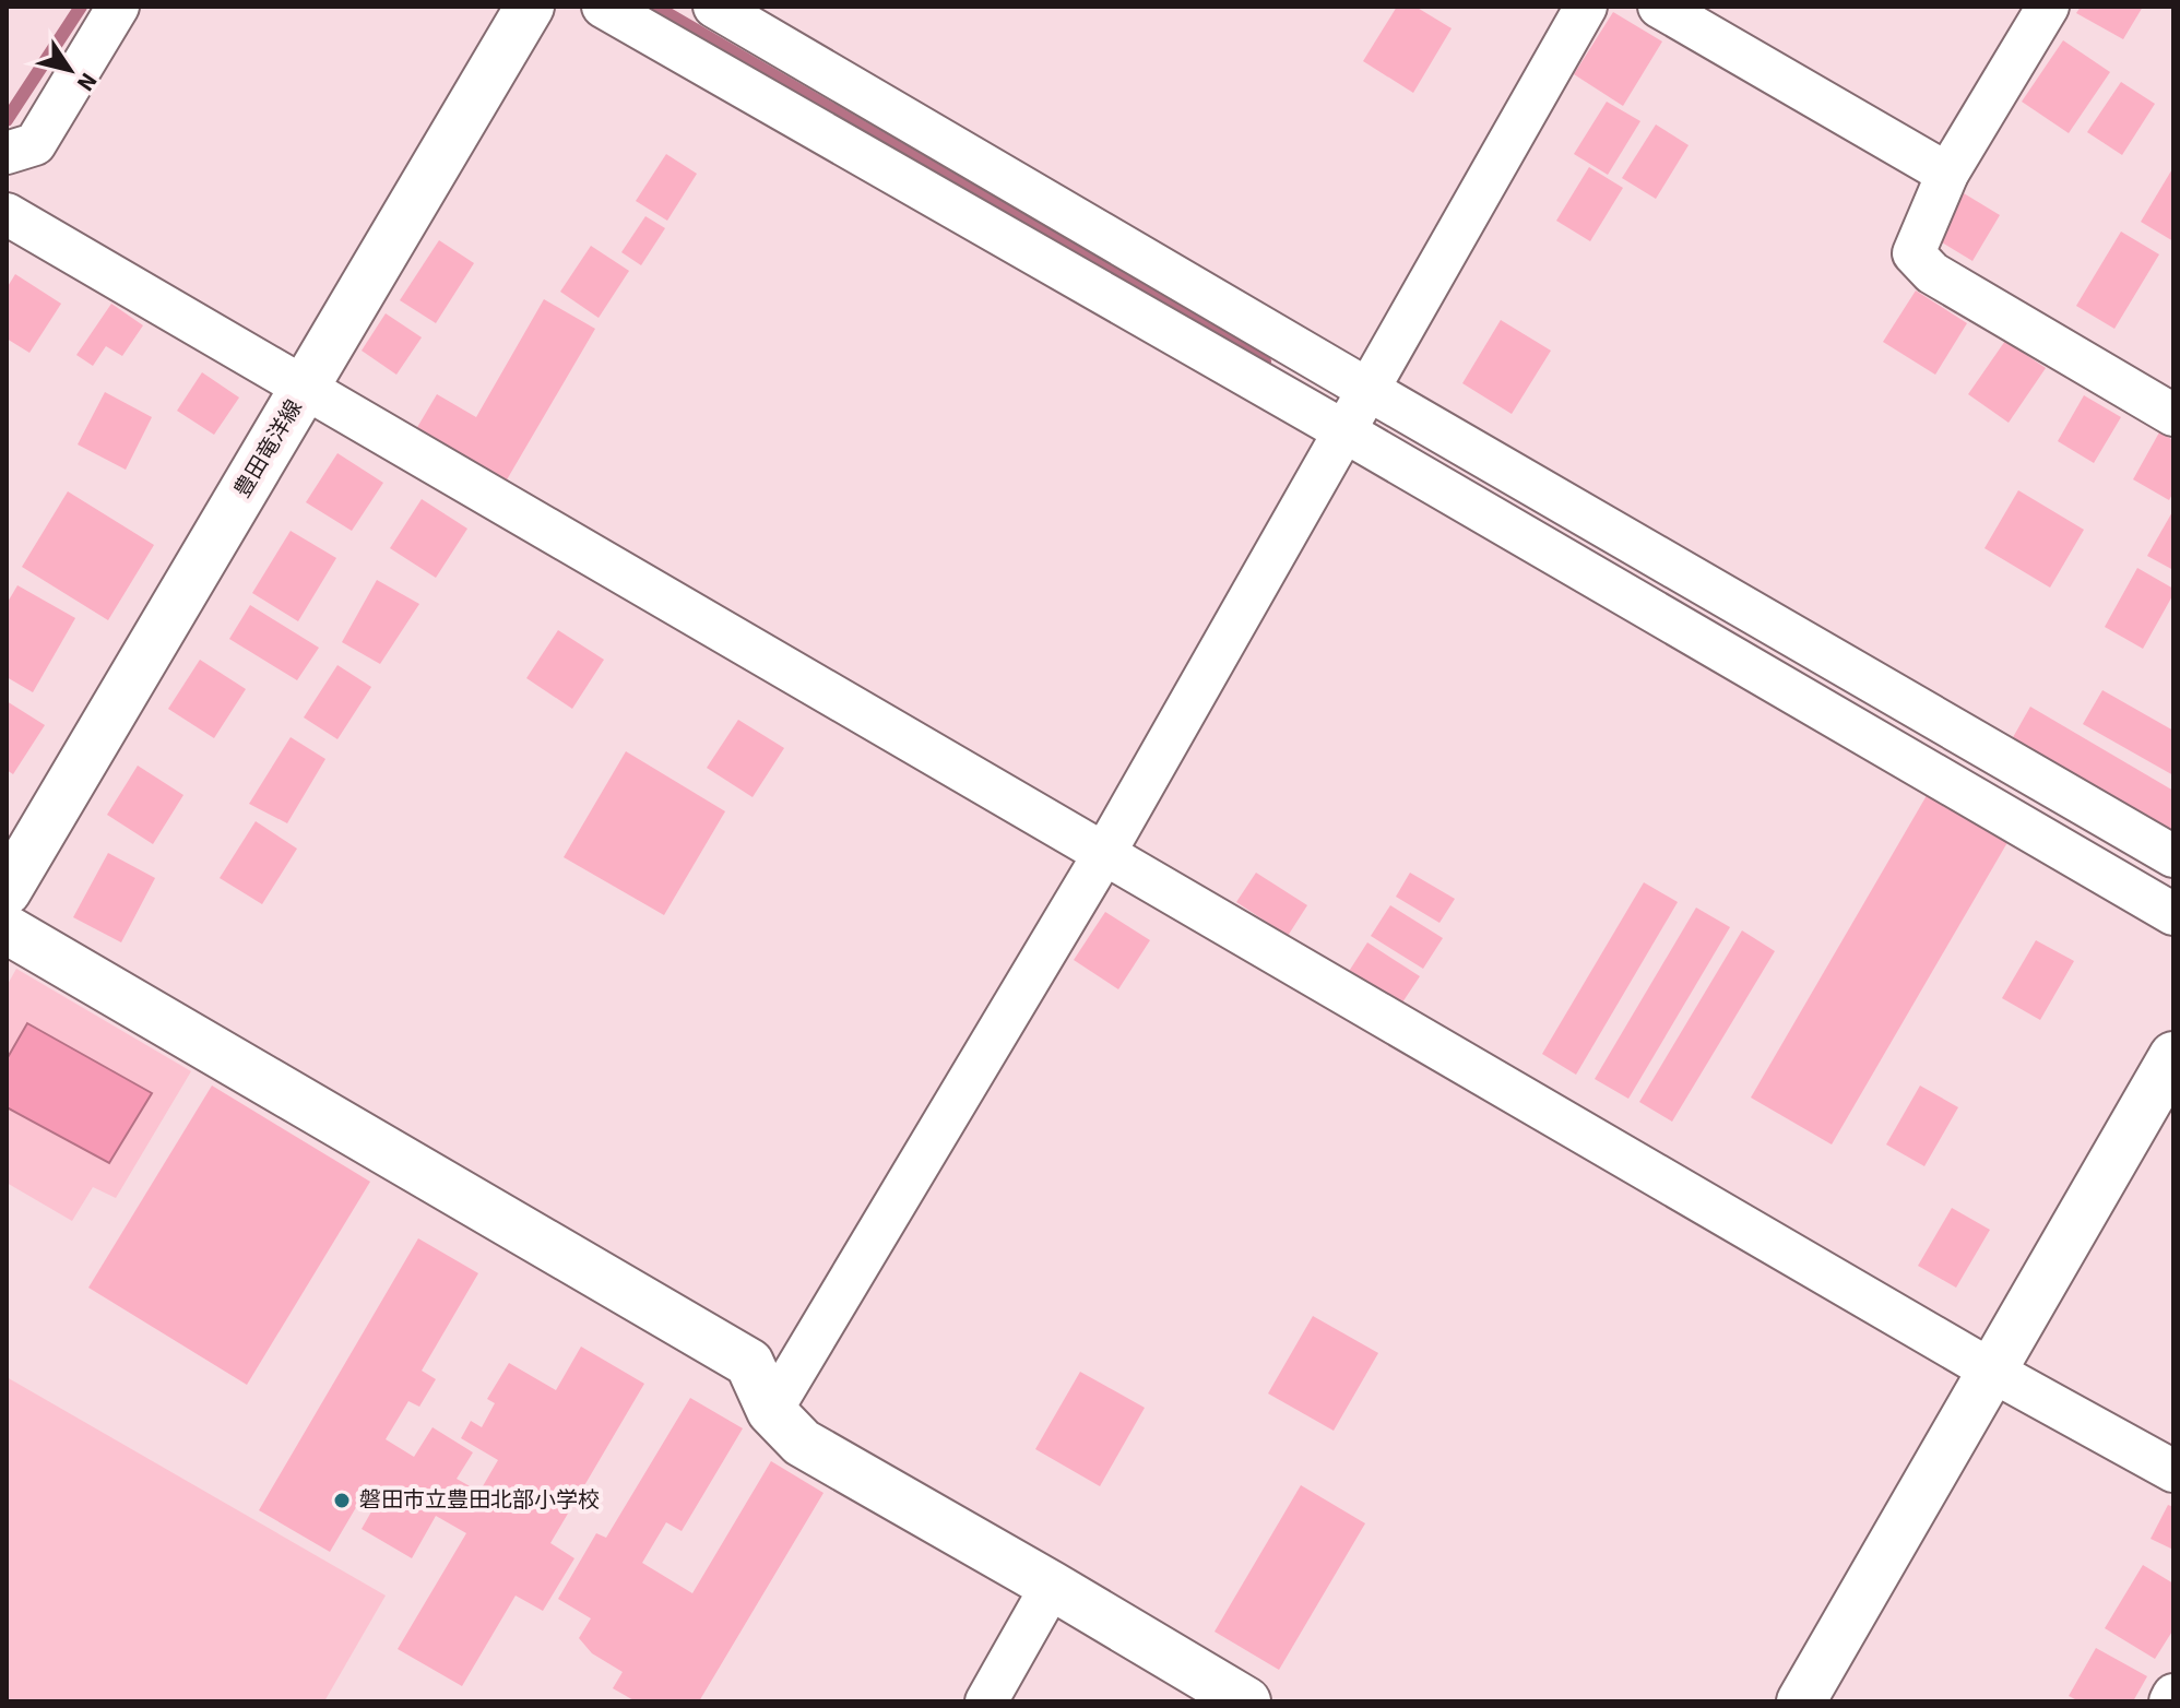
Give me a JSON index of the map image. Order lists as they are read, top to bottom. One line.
{"streets":{"street":["豊田竜洋線"]},"places":["磐田市立豊田北部小学校"],"north":"bottom right"}
